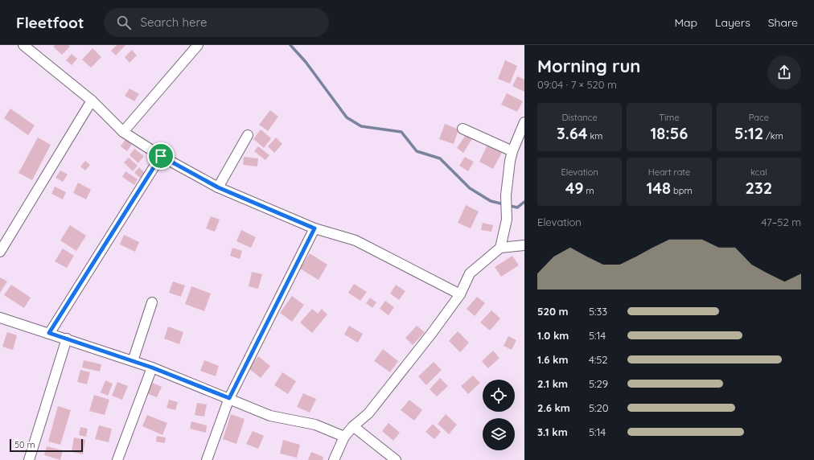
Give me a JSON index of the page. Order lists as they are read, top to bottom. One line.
{"scale_bar":"50 m","page":{"header":"Fleetfoot","search":"Search here","nav":["Map","Layers","Share"],"heading":["Morning run","09:04 · 7 × 520 m"],"stats":[["Distance","3.64 km"],["Time","18:56"],["Pace","5:12 /km"],["Elevation","49 m"],["Heart rate","148 bpm"],["kcal","232"]],"chart":["Elevation","47–52 m"],"list":[{"name":"520 m","note":"5:33"},{"name":"1.0 km","note":"5:14"},{"name":"1.6 km","note":"4:52"},{"name":"2.1 km","note":"5:29"},{"name":"2.6 km","note":"5:20"},{"name":"3.1 km","note":"5:14"}],"scale":"50 m"}}
